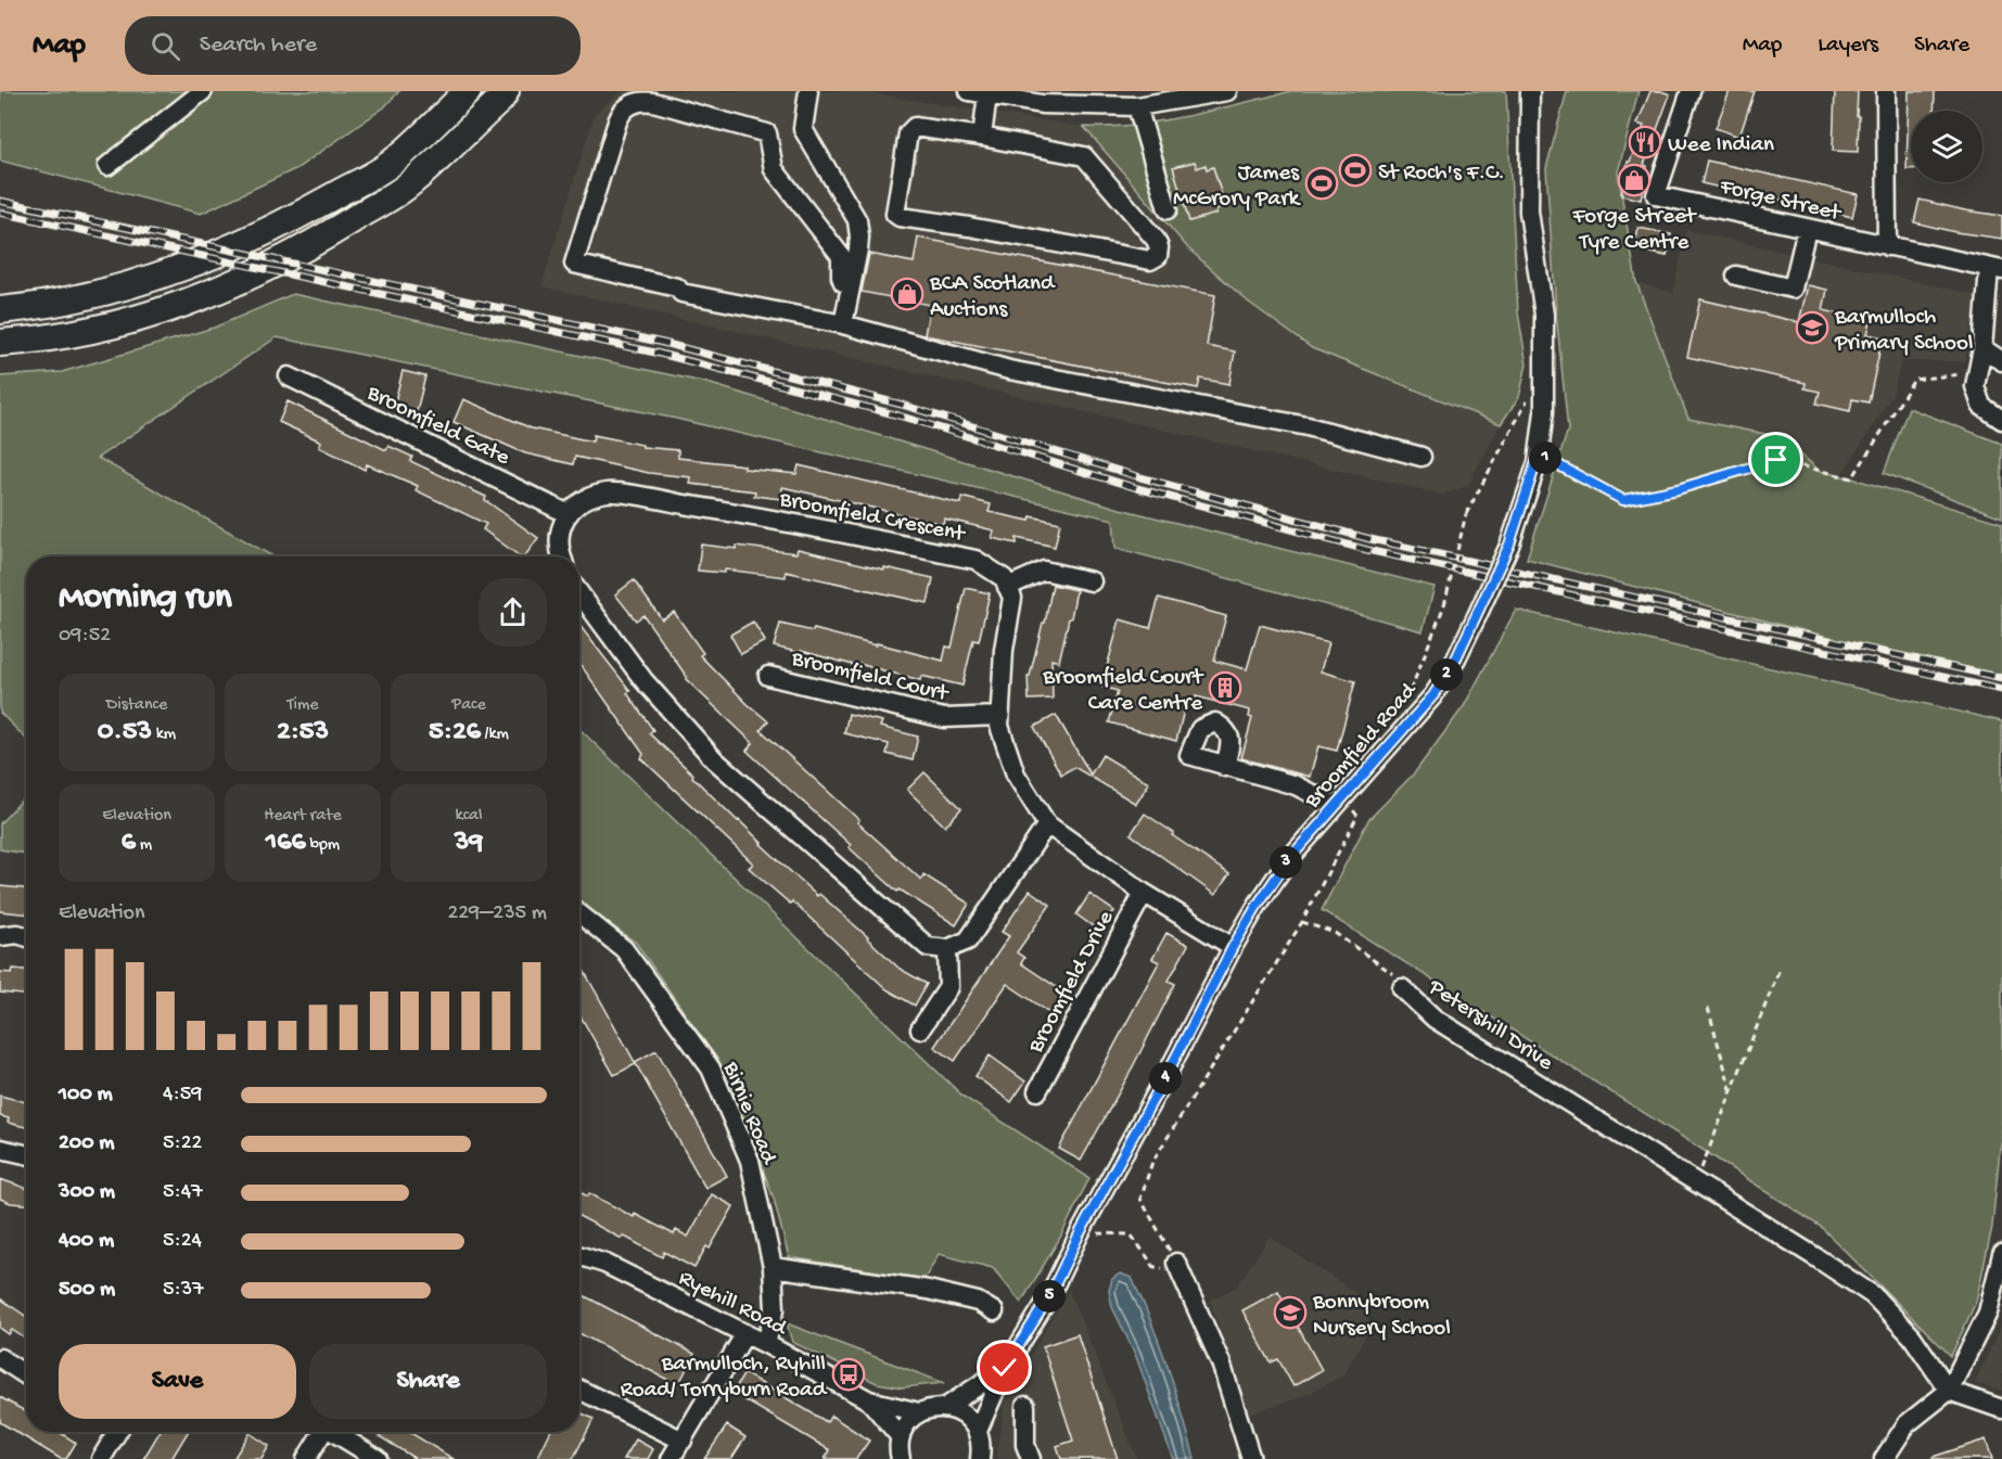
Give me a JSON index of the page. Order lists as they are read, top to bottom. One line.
{"streets":{"street":["Forge Street","Broomfield Gate","Broomfield Crescent","Broomfield Court","Broomfield Road","Broomfield Drive","Petershill Drive","Birnie Road","Ryehill Road"]},"crossings":[["Broomfield Gate","Broomfield Crescent"],["Birnie Road","Ryehill Road"]],"places":{"restaurant":["Wee Indian"],"sports":["St Roch's F.C.","James McGrory Park"],"shop":["Forge Street Tyre Centre","BCA Scotland Auctions"],"school or university":["Barmulloch Primary School","Bonnybroom Nursery School"],"building":["Broomfield Court Care Centre"],"bus stop":["Barmulloch, Ryhill Road/ Torryburn Road"]},"page":{"header":"Map","search":"Search here","nav":["Map","Layers","Share"],"pins":["1","2","3","4","5"],"heading":["Morning run","09:52"],"stats":[["Distance","0.53 km"],["Time","2:53"],["Pace","5:26 /km"],["Elevation","6 m"],["Heart rate","166 bpm"],["kcal","39"]],"chart":["Elevation","229–235 m"],"list":[{"name":"100 m","note":"4:59"},{"name":"200 m","note":"5:22"},{"name":"300 m","note":"5:47"},{"name":"400 m","note":"5:24"},{"name":"500 m","note":"5:37"}],"buttons":["Save","Share"]}}
